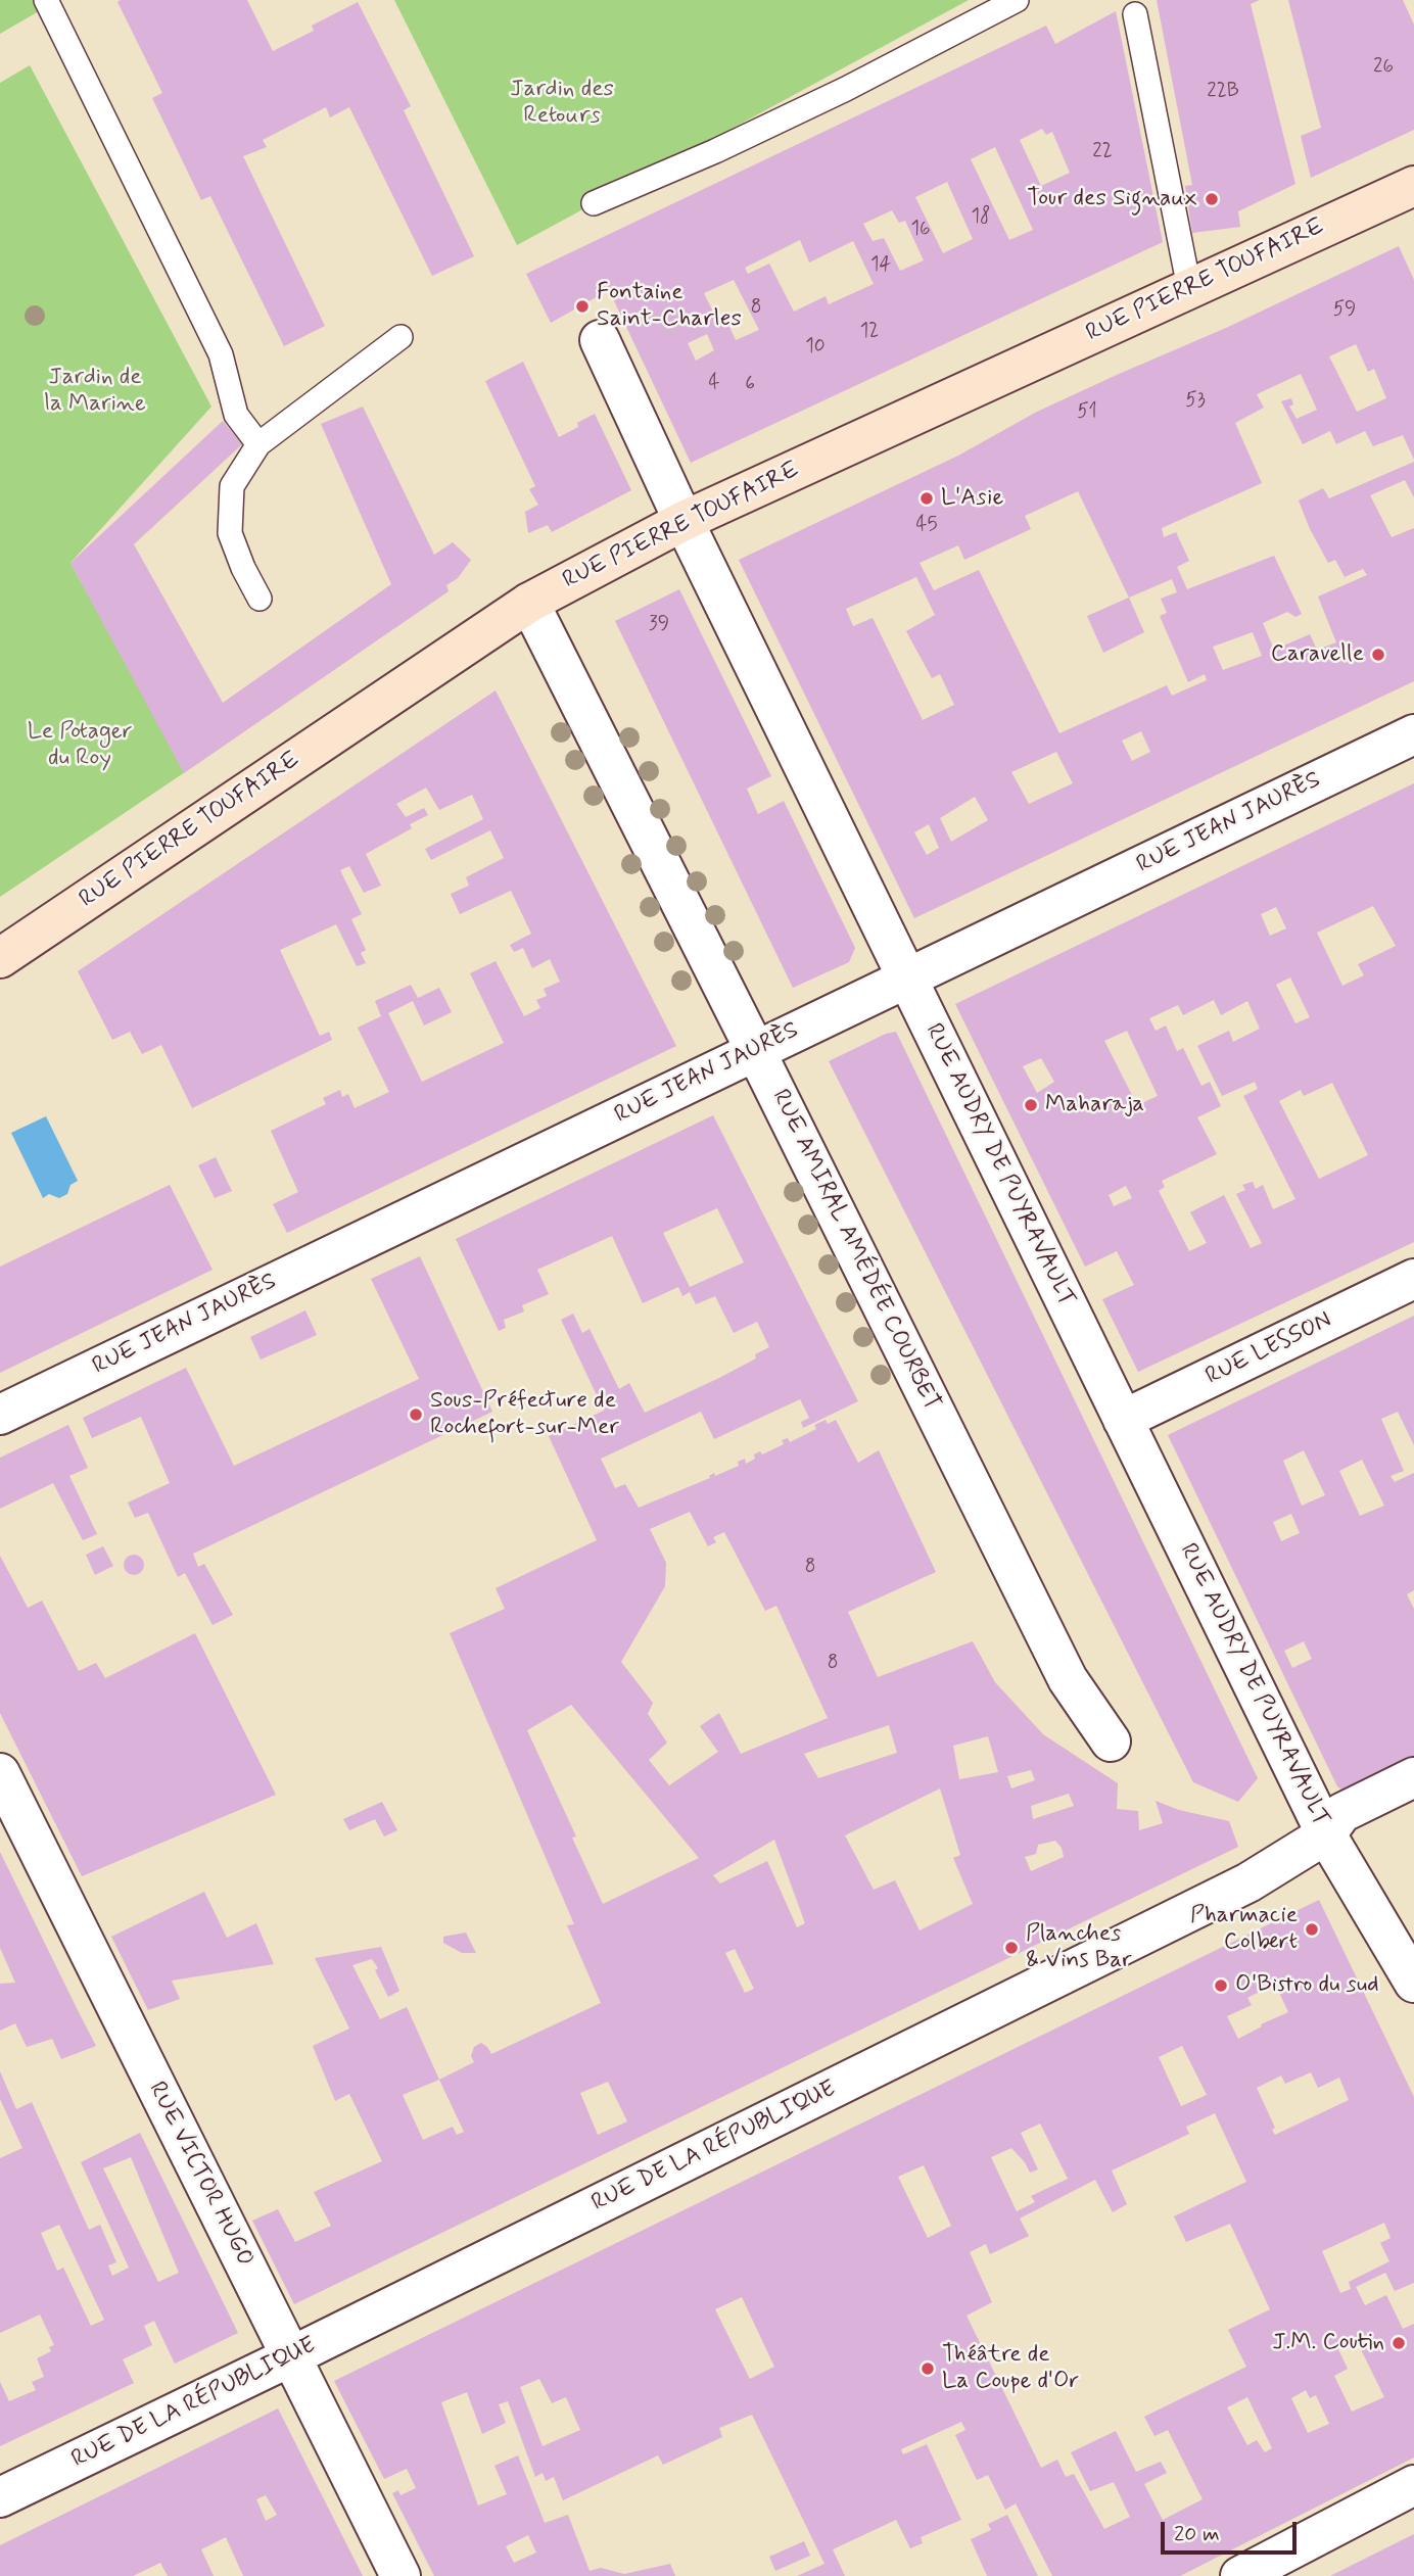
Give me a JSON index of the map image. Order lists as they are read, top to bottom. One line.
{"streets":{"main road":["RUE PIERRE TOUFAIRE"],"street":["RUE JEAN JAURÈS","RUE AUDRY DE PUYRAVAULT","RUE AMIRAL AMÉDÉE COURBET","RUE LESSON","RUE DE LA RÉPUBLIQUE","RUE VICTOR HUGO"]},"crossings":[["RUE PIERRE TOUFAIRE","RUE AUDRY DE PUYRAVAULT"],["RUE PIERRE TOUFAIRE","RUE AMIRAL AMÉDÉE COURBET"],["RUE JEAN JAURÈS","RUE AUDRY DE PUYRAVAULT"],["RUE JEAN JAURÈS","RUE AMIRAL AMÉDÉE COURBET"],["RUE AUDRY DE PUYRAVAULT","RUE LESSON"],["RUE AUDRY DE PUYRAVAULT","RUE DE LA RÉPUBLIQUE"],["RUE DE LA RÉPUBLIQUE","RUE VICTOR HUGO"]],"parks":["Jardin des Retours","Jardin de la Marine","Le Potager du Roy"],"places":["Tour des Signaux","Fontaine Saint-Charles","L'Asie","Caravelle","Maharaja","Sous-Préfecture de Rochefort-sur-Mer","Pharmacie Colbert","Planches & Vins Bar","O'Bistro du sud","J.M. Coutin","Théâtre de La Coupe d'Or"],"house_numbers":["26","22B","22","18","16","14","8","59","12","10","4","6","53","51","45","39","8","8"],"scale_bar":"20 m"}
